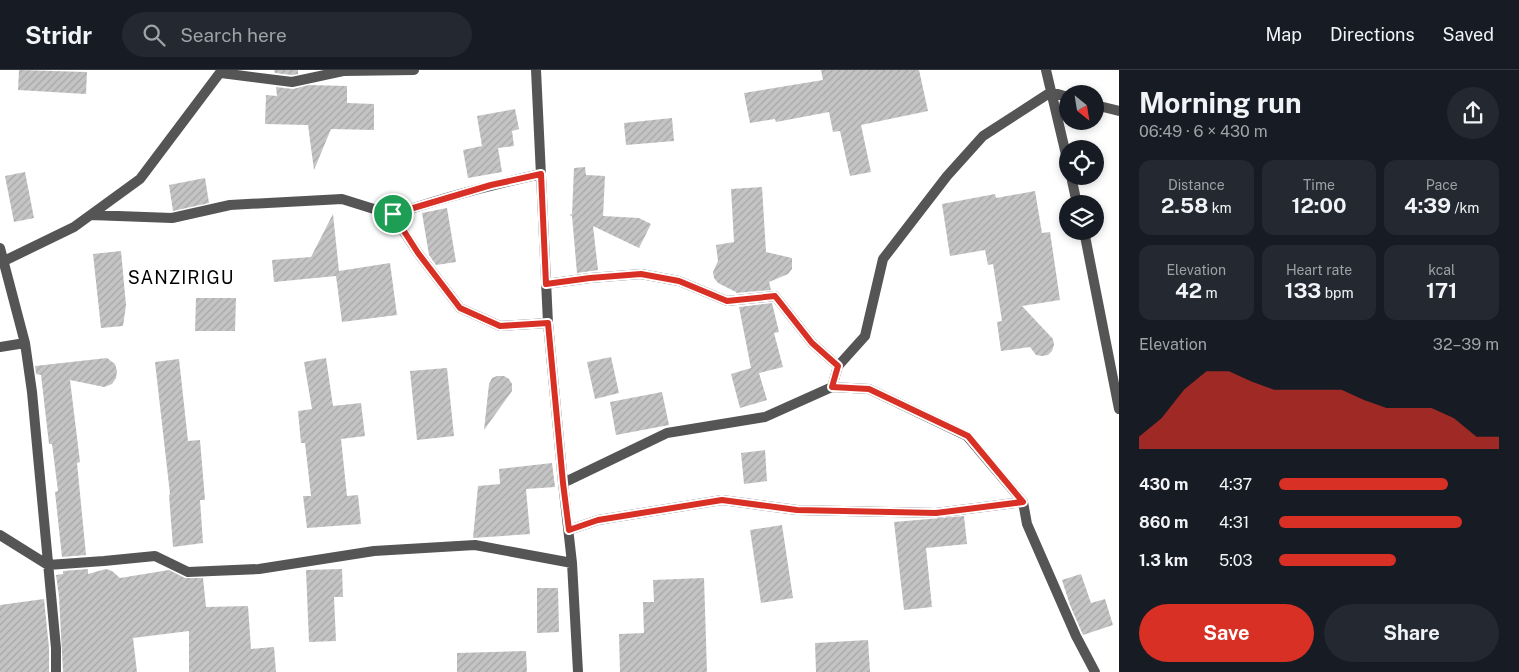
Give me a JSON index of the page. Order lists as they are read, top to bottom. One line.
{"districts":["SANZIRIGU"],"north":"bottom right","page":{"header":"Stridr","search":"Search here","nav":["Map","Directions","Saved"],"heading":["Morning run","06:49 · 6 × 430 m"],"stats":[["Distance","2.58 km"],["Time","12:00"],["Pace","4:39 /km"],["Elevation","42 m"],["Heart rate","133 bpm"],["kcal","171"]],"chart":["Elevation","32–39 m"],"list":[{"name":"430 m","note":"4:37"},{"name":"860 m","note":"4:31"},{"name":"1.3 km","note":"5:03"}],"buttons":["Save","Share"]}}
